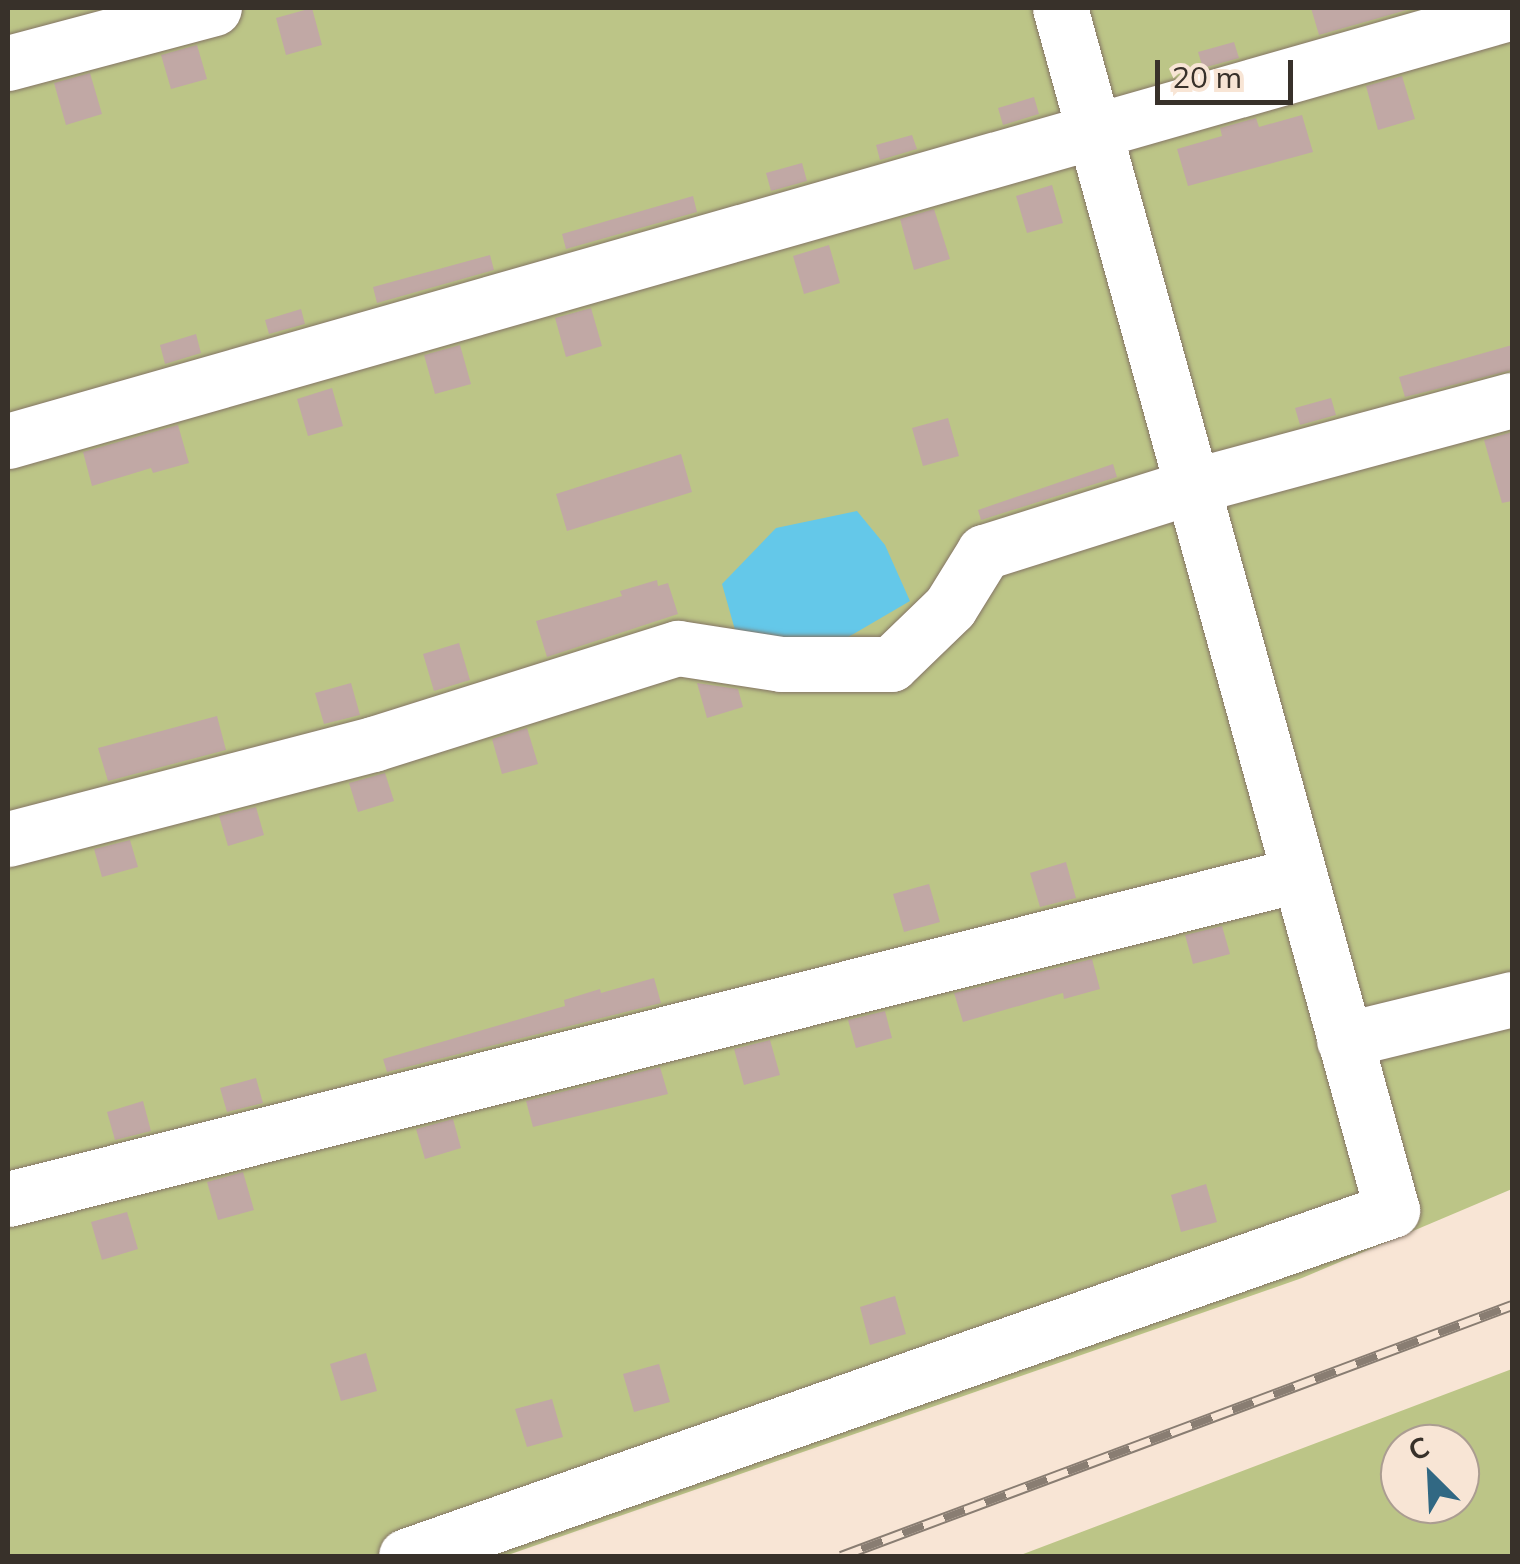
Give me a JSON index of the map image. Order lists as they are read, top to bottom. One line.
{"scale_bar":"20 m","north":"top left"}
